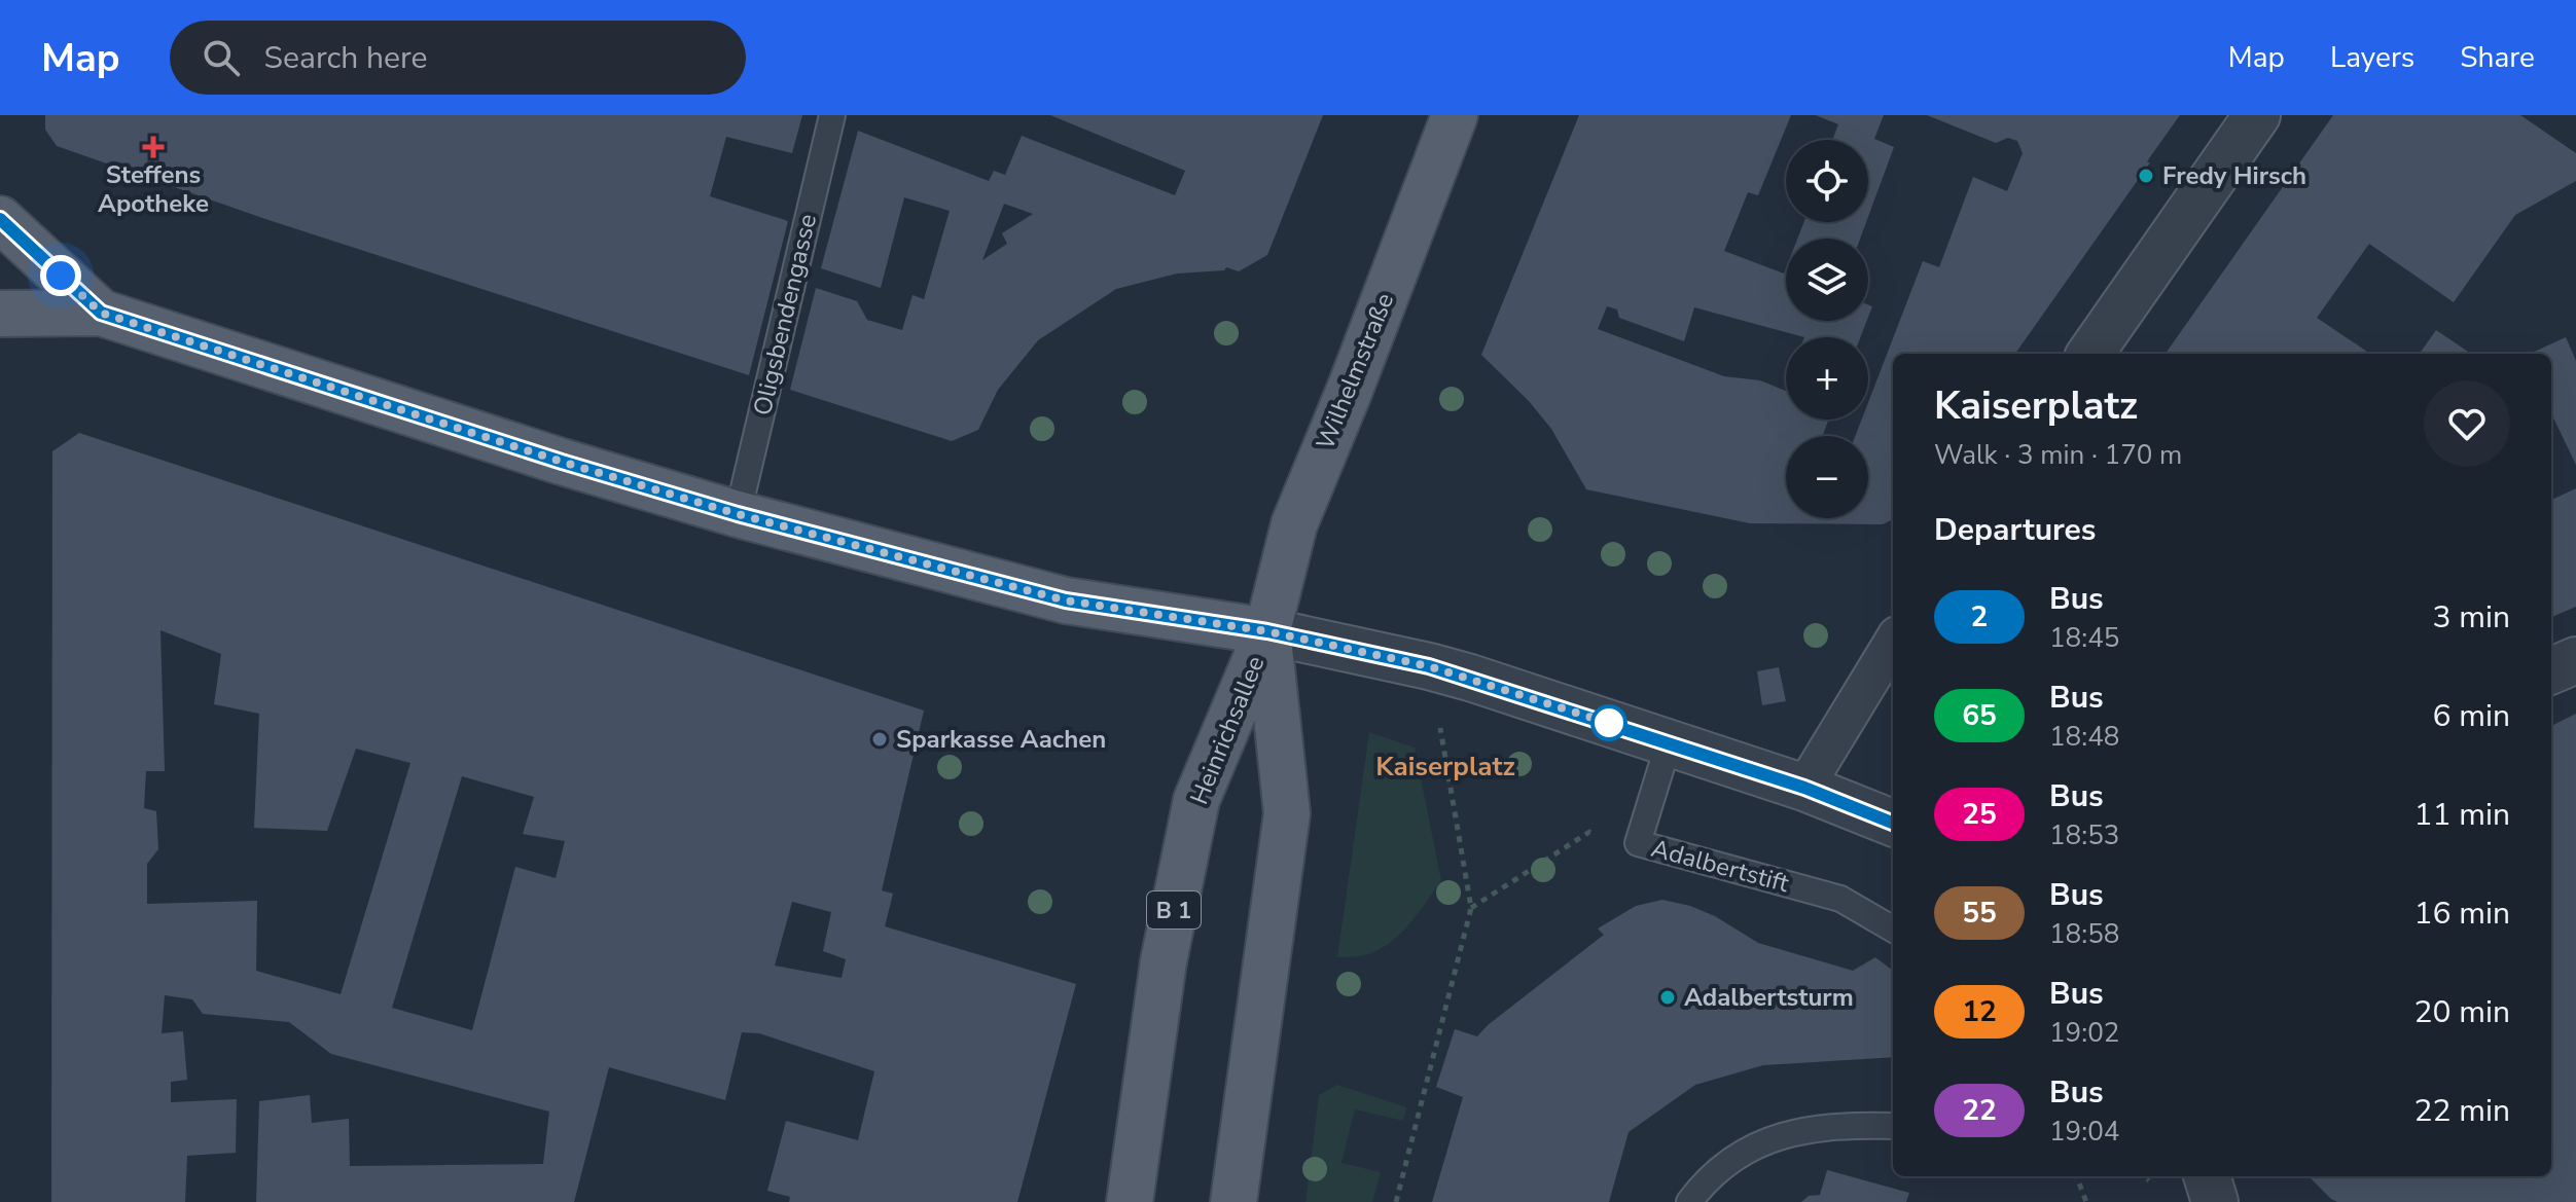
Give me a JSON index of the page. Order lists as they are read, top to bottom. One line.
{"streets":{"main road":["Wilhelmstraße","Heinrichsallee","B 1"],"lane":["Oligsbendengasse","Adalbertstift"]},"crossings":[["Wilhelmstraße","Heinrichsallee"]],"districts":["Kaiserplatz"],"places":{"health":["Steffens Apotheke"],"other":["Fredy Hirsch","Sparkasse Aachen","Adalbertsturm"]},"lines":["bus line 2"],"page":{"header":"Map","search":"Search here","nav":["Map","Layers","Share"],"map_buttons":["+","−"],"heading":[["Kaiserplatz","Walk · 3 min · 170 m"],"Departures"],"list":[{"mark":"2","name":"Bus","note":"18:45","value":"3 min"},{"mark":"65","name":"Bus","note":"18:48","value":"6 min"},{"mark":"25","name":"Bus","note":"18:53","value":"11 min"},{"mark":"55","name":"Bus","note":"18:58","value":"16 min"},{"mark":"12","name":"Bus","note":"19:02","value":"20 min"},{"mark":"22","name":"Bus","note":"19:04","value":"22 min"}]}}
